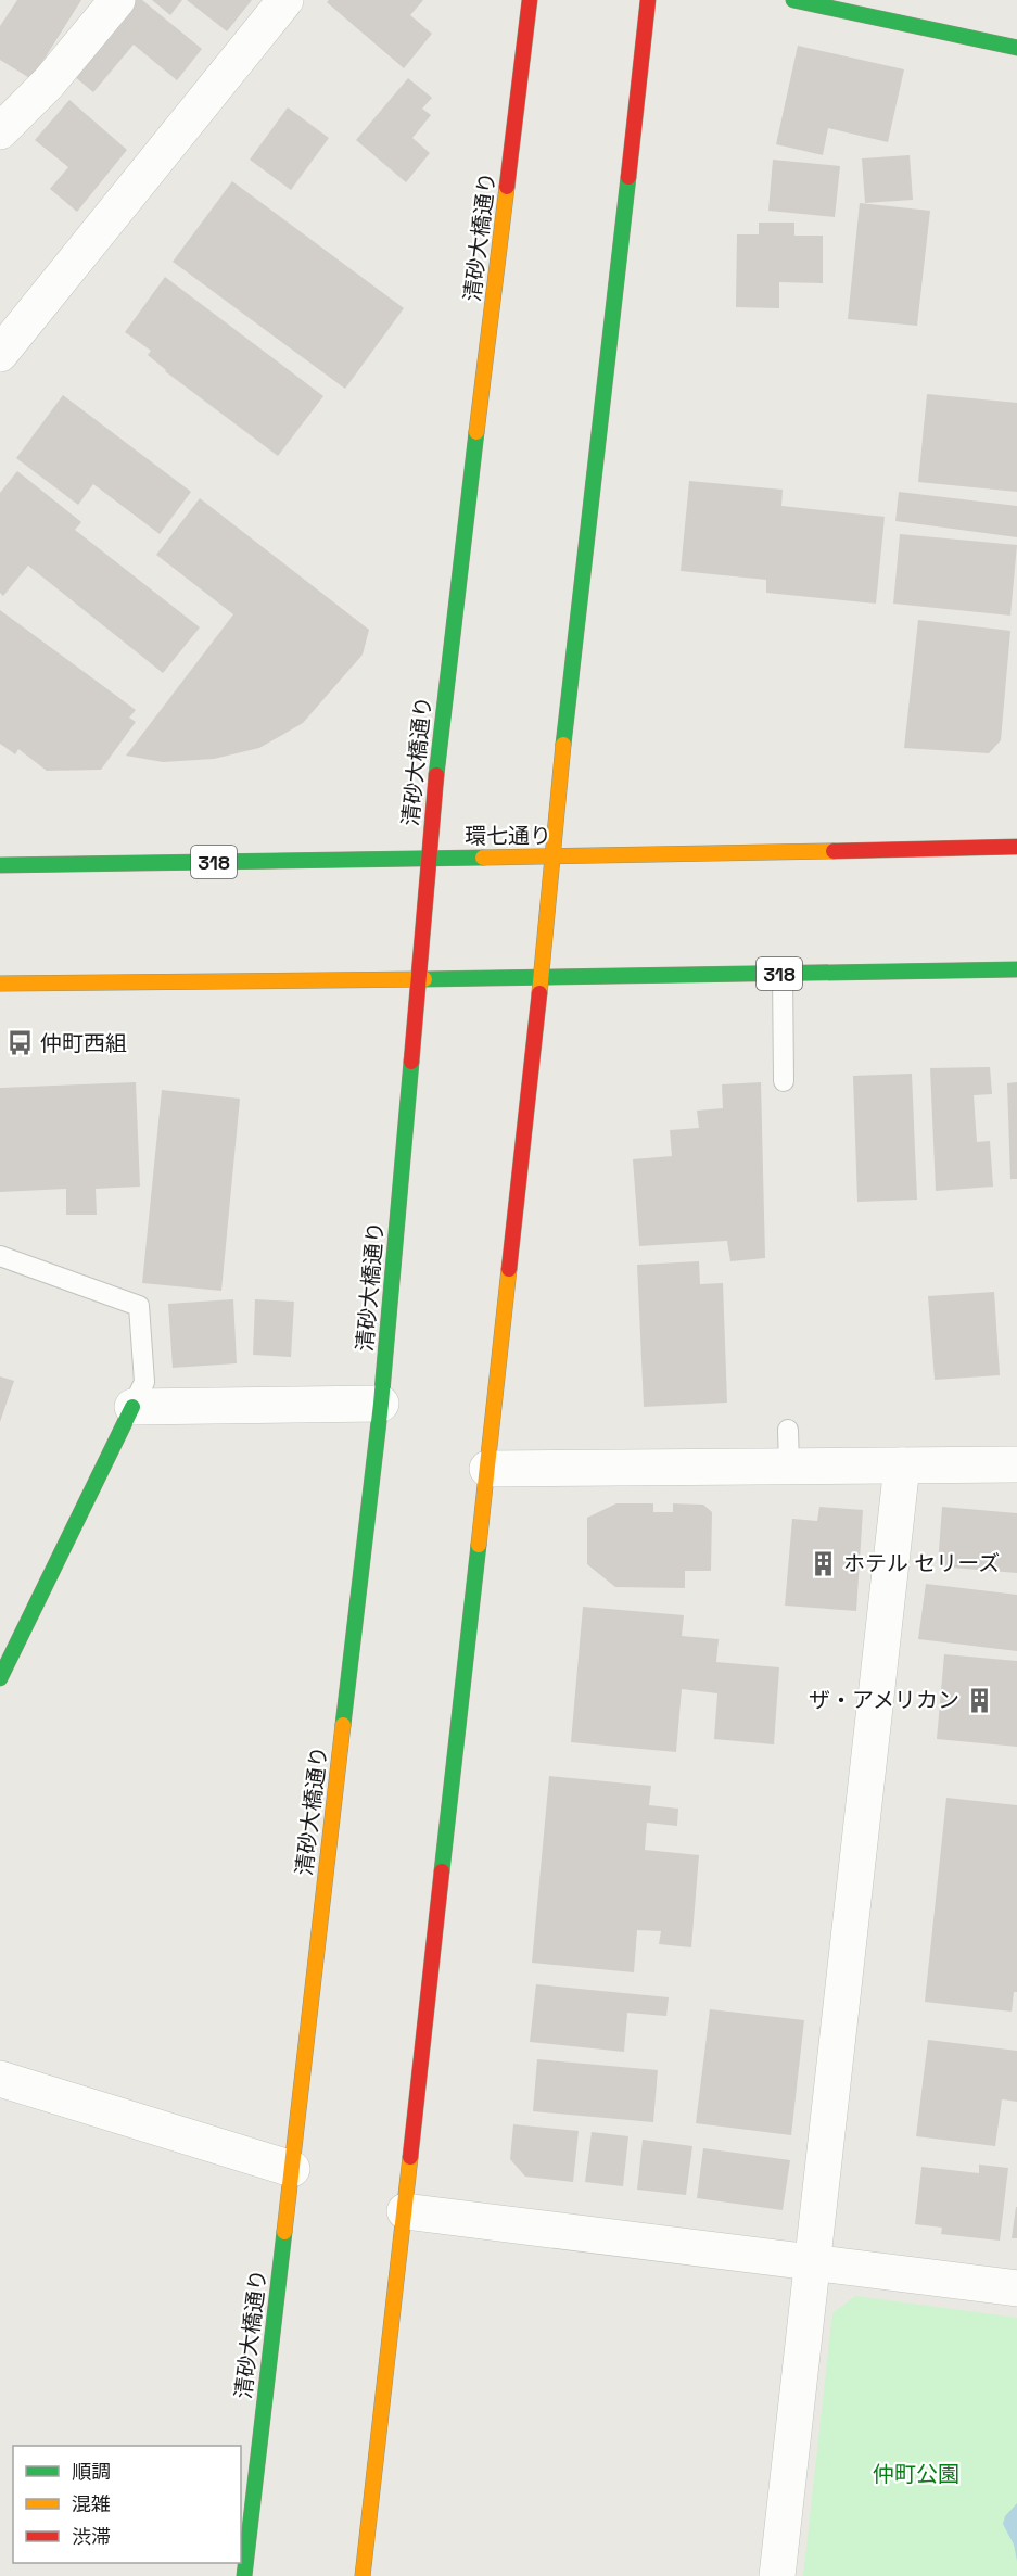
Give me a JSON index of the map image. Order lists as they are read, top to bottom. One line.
{"streets":{"main road":["清砂大橋通り","環七通り","318"]},"crossings":[["清砂大橋通り","環七通り"],["清砂大橋通り","318"]],"parks":["仲町公園"],"places":{"bus stop":["仲町西組"],"building":["ホテル セリーズ","ザ・アメリカン"]},"legend":["順調","混雑","渋滞"]}
